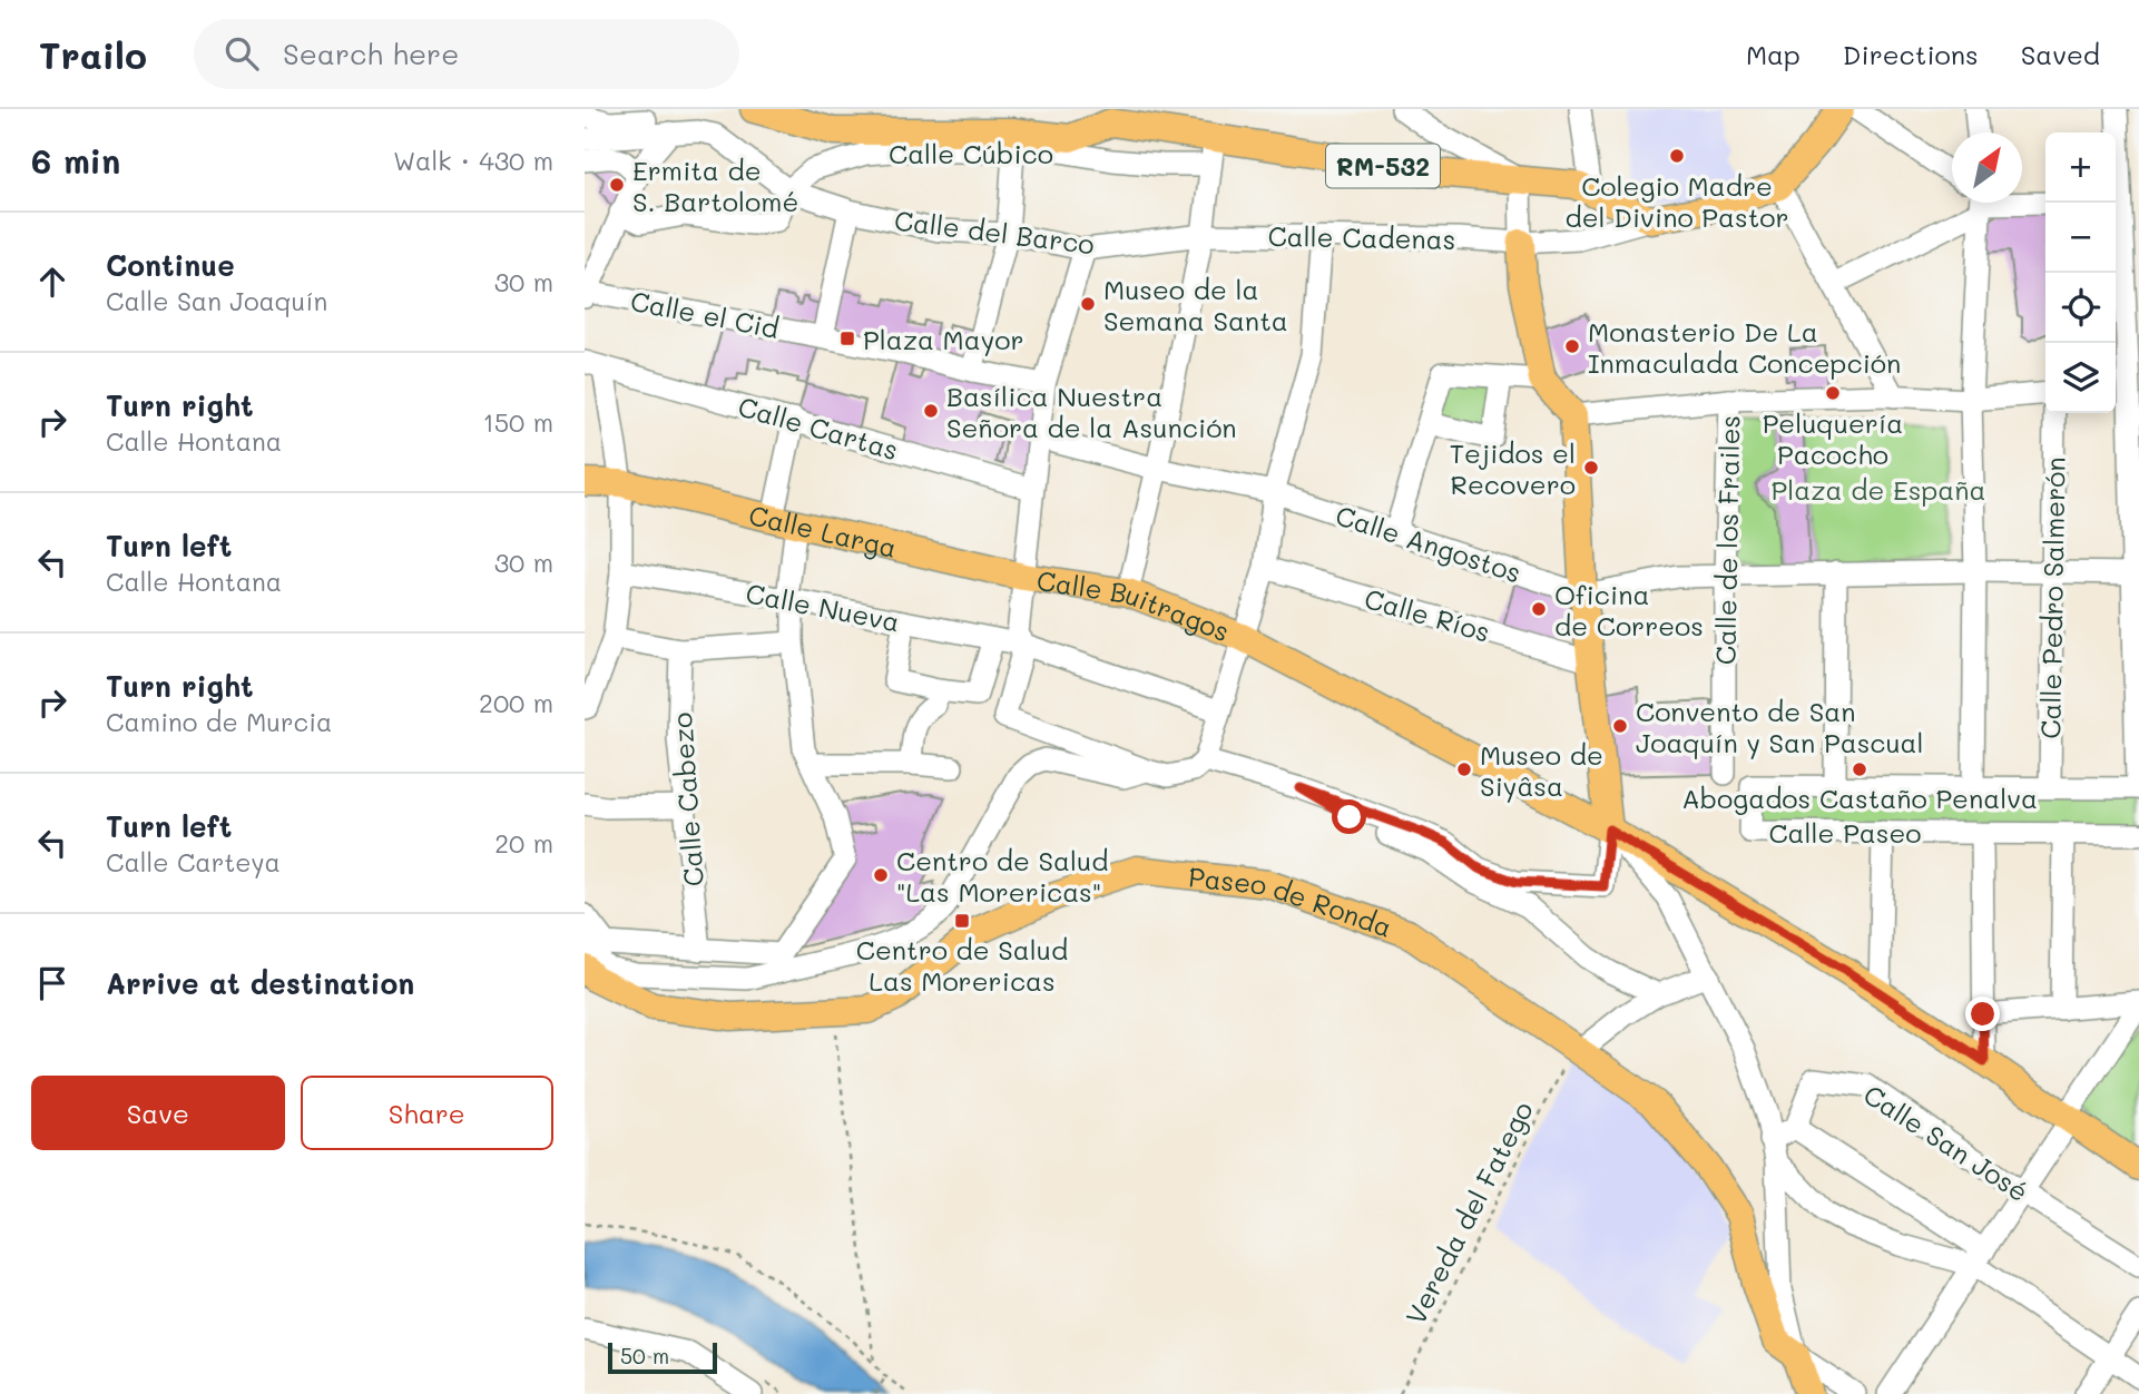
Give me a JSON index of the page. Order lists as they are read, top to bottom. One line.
{"streets":{"main road":["RM-532","Calle Larga","Calle Buitragos","Paseo de Ronda"],"street":["Calle Cúbico","Calle del Barco","Calle Cadenas","Calle el Cid","Calle Cartas","Calle de los Frailes","Calle Angostos","Calle Pedro Salmerón","Calle Nueva","Calle Ríos","Calle Cabezo","Calle Paseo","Calle San José"],"path":["Vereda del Fatego"]},"crossings":[["Calle Cúbico","RM-532"],["Calle Cúbico","Calle del Barco"],["RM-532","Calle Cadenas"],["Calle del Barco","Calle Cadenas"],["Calle Larga","Calle Buitragos"],["Calle Pedro Salmerón","Calle Paseo"],["Paseo de Ronda","Vereda del Fatego"]],"parks":["Plaza de España"],"places":{"other":["Colegio Madre del Divino Pastor","Ermita de S. Bartolomé","Museo de la Semana Santa","Monasterio De La Inmaculada Concepción","Peluquería Pacocho","Basílica Nuestra Señora de la Asunción","Tejidos el Recovero","Oficina de Correos","Convento de San Joaquín y San Pascual","Museo de Siyâsa","Abogados Castaño Penalva","Centro de Salud \"Las Morericas\""],"transit":["Plaza Mayor","Centro de Salud Las Morericas"]},"scale_bar":"50 m","north":"top right","page":{"header":"Trailo","search":"Search here","nav":["Map","Directions","Saved"],"heading":["6 min","Walk · 430 m"],"map_buttons":["+","−"],"list":[["Continue","Calle San Joaquín","30 m"],["Turn right","Calle Hontana","150 m"],["Turn left","Calle Hontana","30 m"],["Turn right","Camino de Murcia","200 m"],["Turn left","Calle Carteya","20 m"],"Arrive at destination"],"buttons":["Save","Share"],"scale":"50 m"}}
